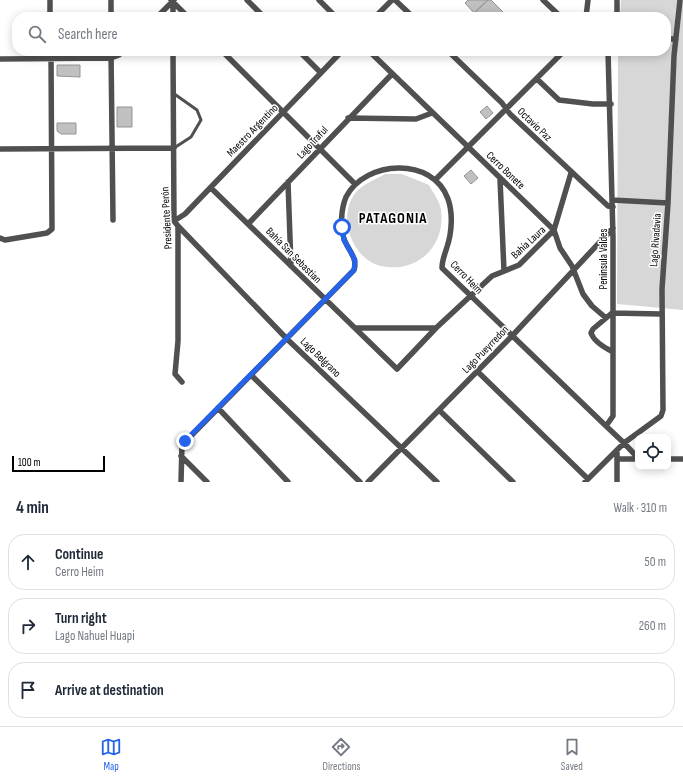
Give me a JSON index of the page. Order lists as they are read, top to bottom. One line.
{"streets":{"street":["Octavio Paz","Maestro Argentino","Lago Traful","Cerro Bonete","Presidente Perón","Lago Rivadavia","Bahía Laura","Bahía San Sebastian","Peninsula Valdes","Cerro Heim","Lago Pueyrredon","Lago Belgrano"]},"crossings":[["Octavio Paz","Bahía Laura"],["Octavio Paz","Peninsula Valdes"],["Maestro Argentino","Presidente Perón"],["Maestro Argentino","Bahía San Sebastian"],["Maestro Argentino","Lago Belgrano"],["Lago Traful","Cerro Bonete"],["Lago Traful","Bahía San Sebastian"],["Cerro Bonete","Bahía Laura"],["Cerro Bonete","Lago Pueyrredon"],["Presidente Perón","Lago Belgrano"],["Bahía Laura","Bahía San Sebastian"],["Bahía Laura","Cerro Heim"],["Peninsula Valdes","Cerro Heim"],["Peninsula Valdes","Lago Pueyrredon"],["Cerro Heim","Lago Pueyrredon"],["Lago Pueyrredon","Lago Belgrano"]],"districts":["PATAGONIA"],"scale_bar":"100 m","page":{"search":"Search here","scale":"100 m","heading":["4 min","Walk · 310 m"],"list":[["Continue","Cerro Heim","50 m"],["Turn right","Lago Nahuel Huapi","260 m"],"Arrive at destination"],"nav":["Map","Directions","Saved"]}}
